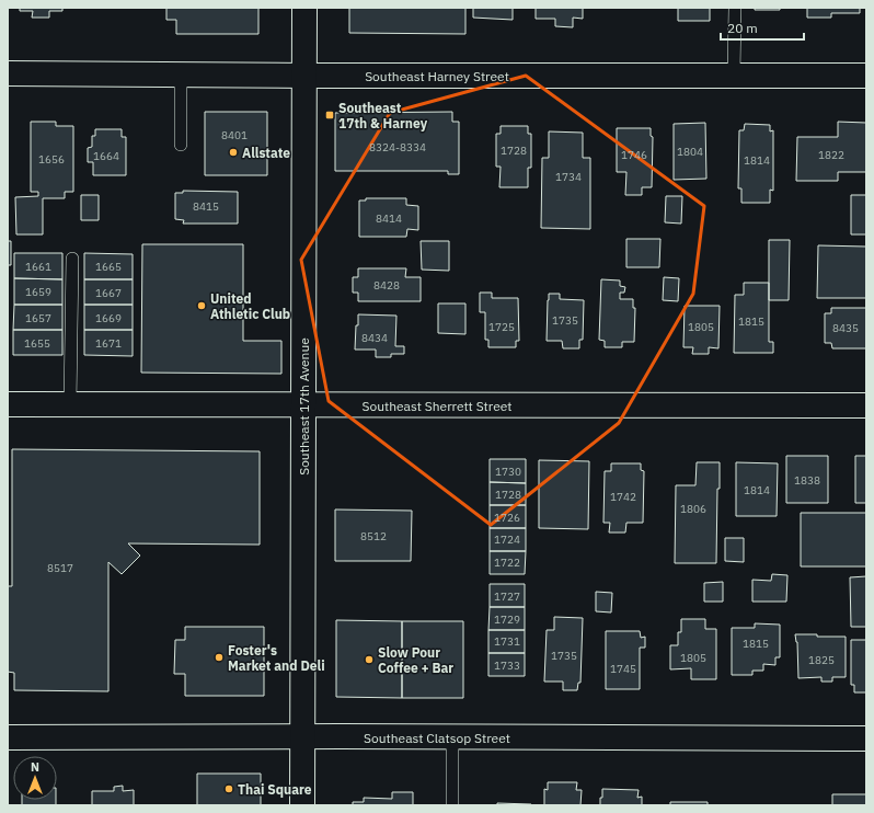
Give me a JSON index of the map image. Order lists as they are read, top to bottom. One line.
{"streets":{"street":["Southeast Harney Street","Southeast Sherrett Street","Southeast 17th Avenue","Southeast Clatsop Street"]},"crossings":[["Southeast Harney Street","Southeast 17th Avenue"],["Southeast Sherrett Street","Southeast 17th Avenue"],["Southeast 17th Avenue","Southeast Clatsop Street"]],"places":{"transit":["Southeast 17th & Harney"],"other":["Allstate","United Athletic Club","Foster's Market and Deli","Slow Pour Coffee + Bar","Thai Square"]},"house_numbers":["8401","8324-8334","1728","1804","1746","1822","1664","1656","1814","1734","8415","8414","1661","1665","8428","1659","1667","1657","1669","1735","1815","1725","1805","8435","8434","1655","1671","1730","1838","1814","1728","1742","1806","1726","8512","1724","1722","8517","1727","1729","1731","1815","1735","1805","1825","1733","1745"],"scale_bar":"20 m","north":"top"}
